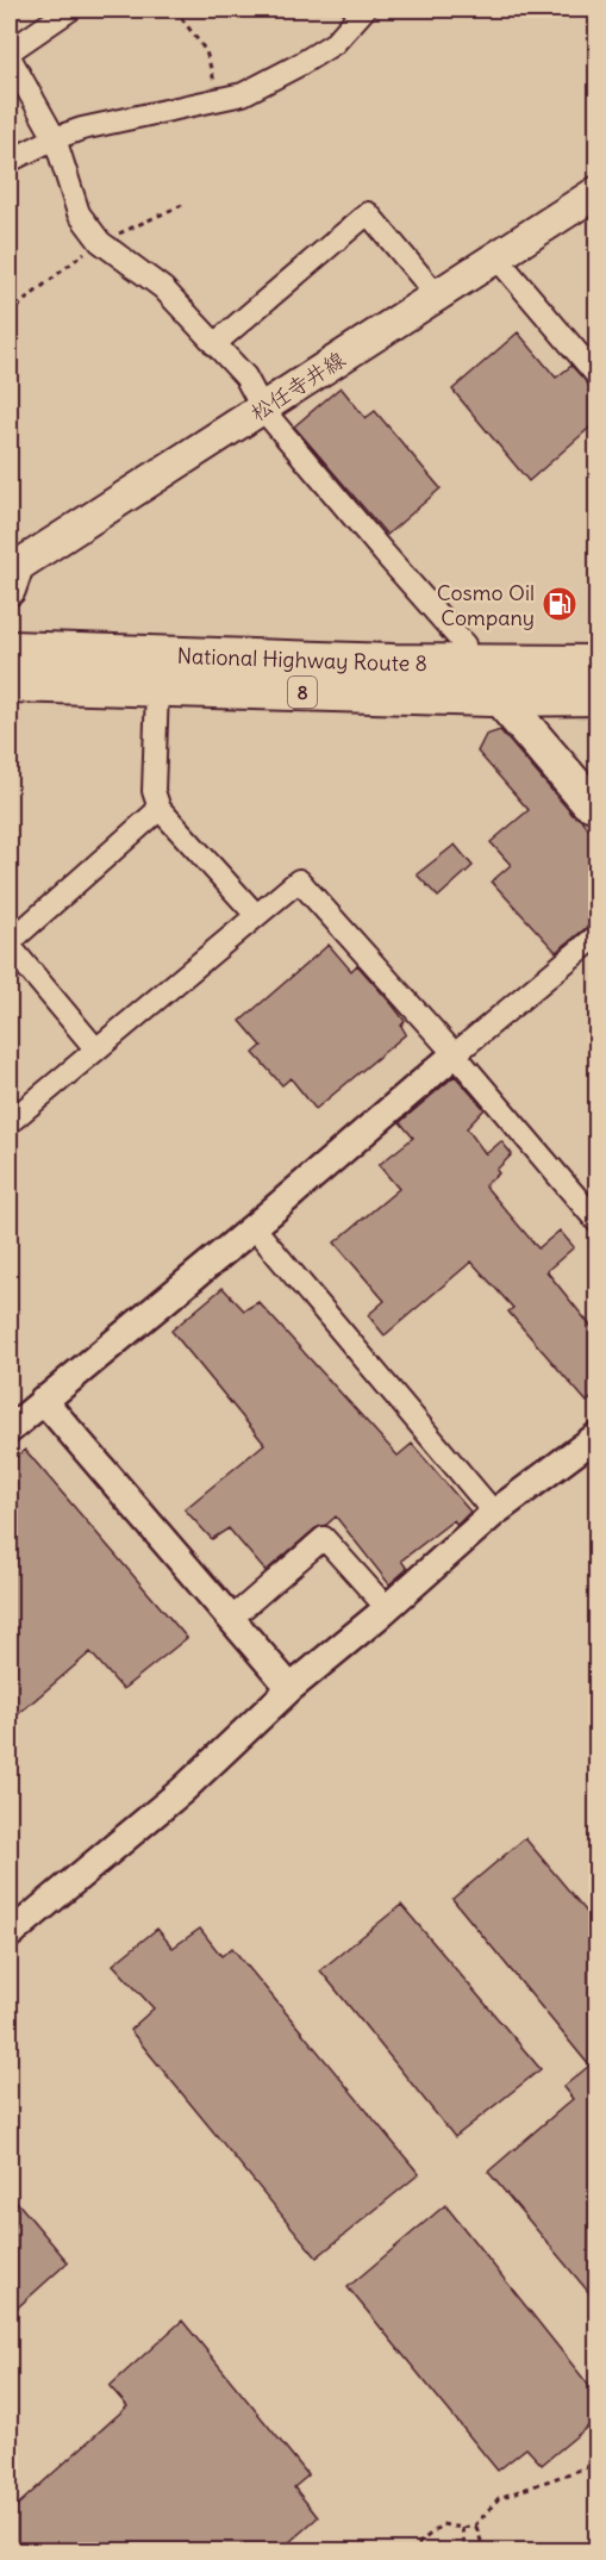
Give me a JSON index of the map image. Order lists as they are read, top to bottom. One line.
{"streets":{"highway":["National Highway Route 8","8"],"main road":["松任寺井線"]},"places":{"fuel station":["Cosmo Oil Company"]}}
